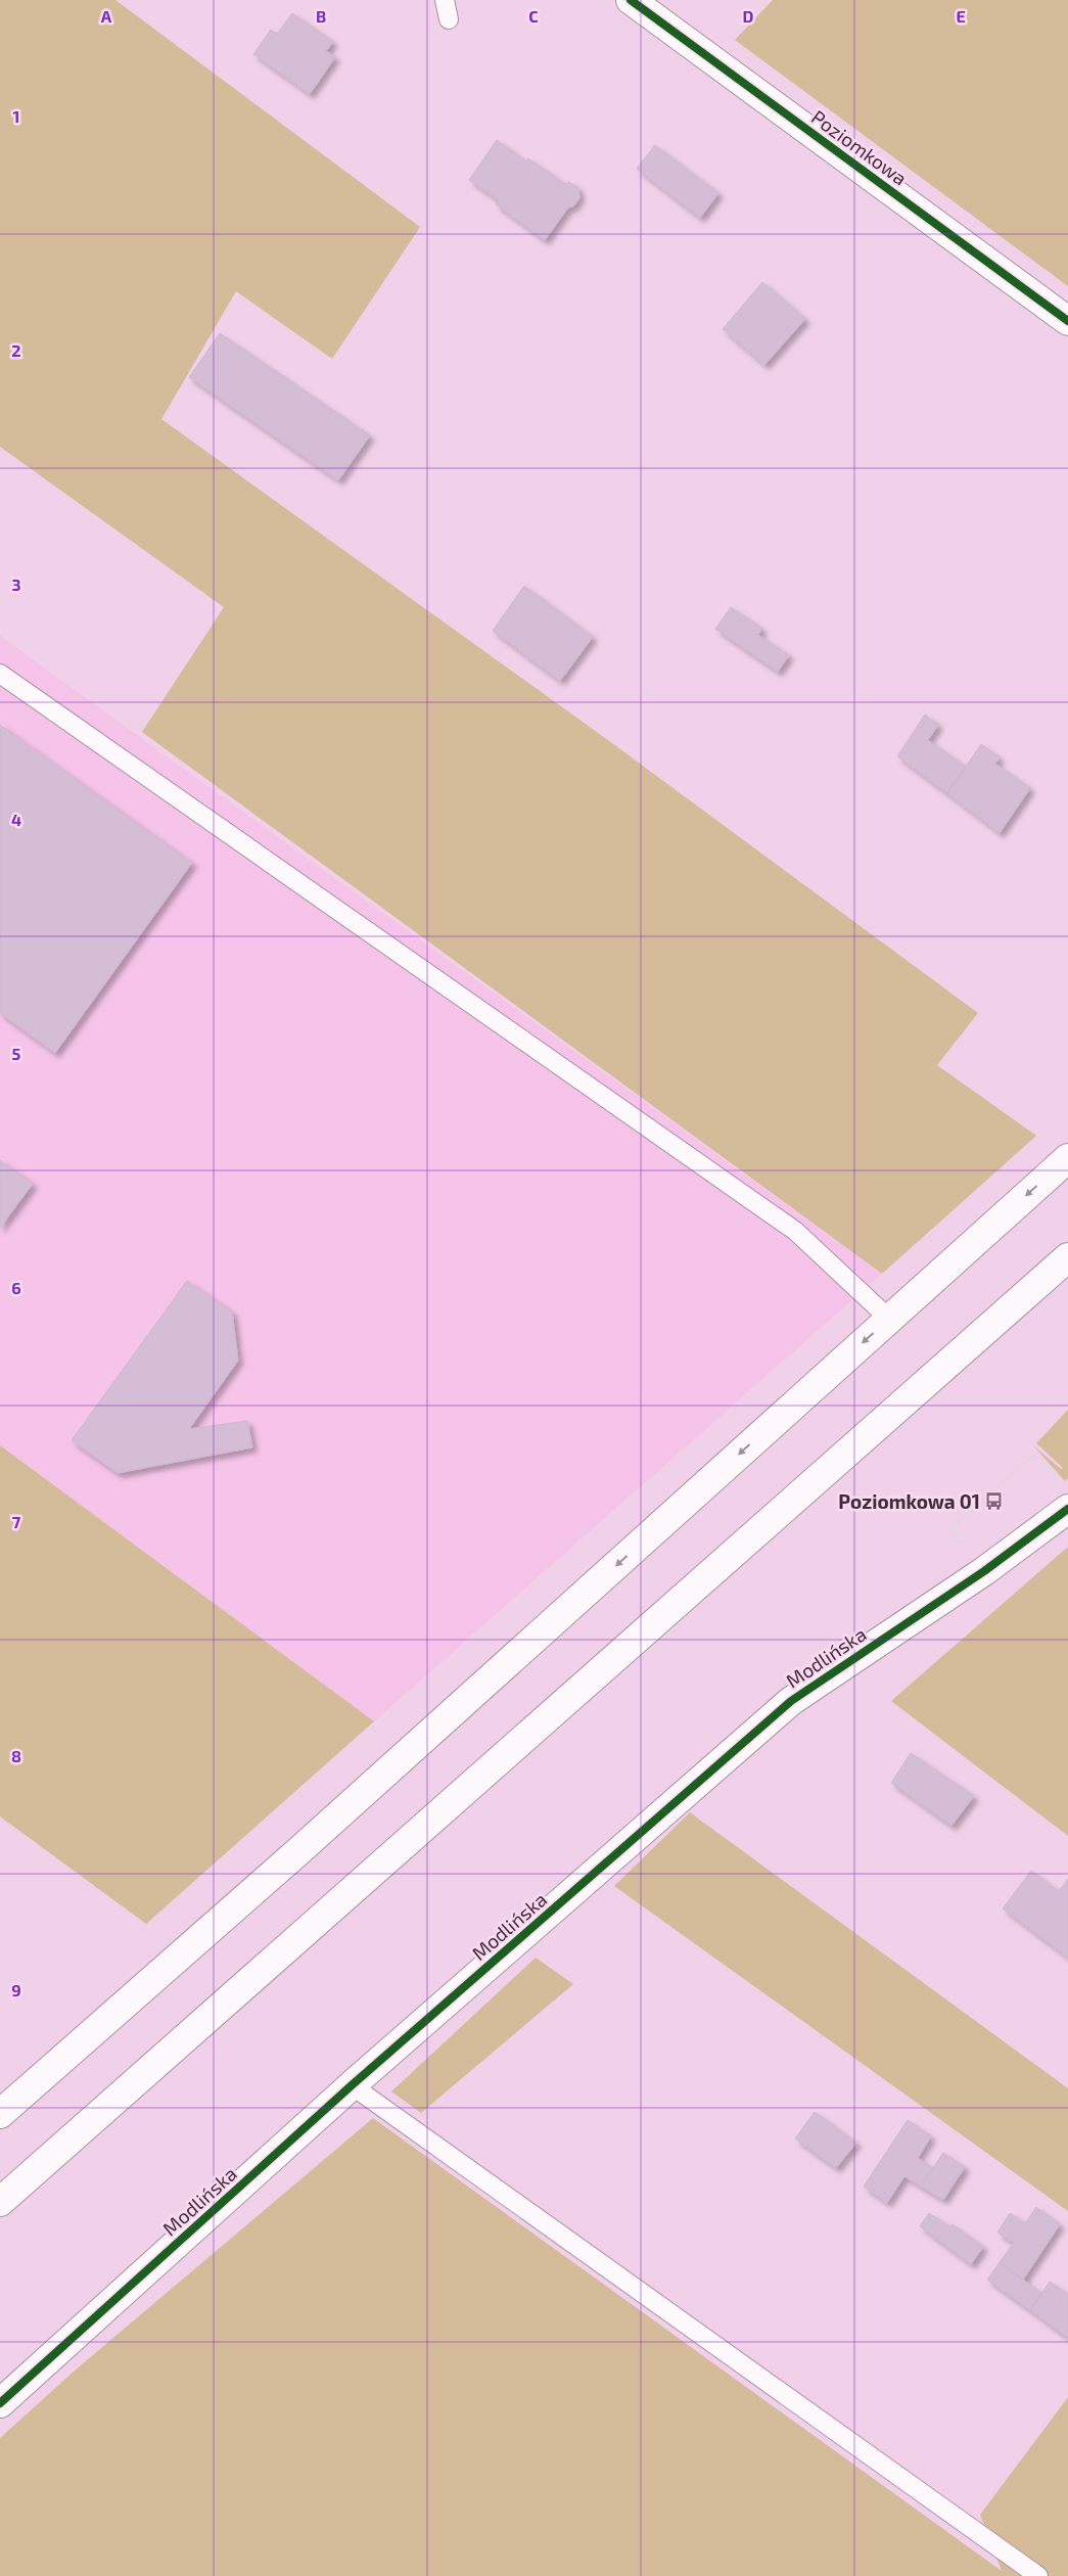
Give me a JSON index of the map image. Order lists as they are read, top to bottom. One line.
{"streets":{"main road":["Poziomkowa","Modlińska"]},"places":{"bus stop":["Poziomkowa 01"]},"grid":{"columns":["A","B","C","D","E"],"rows":["1","2","3","4","5","6","7","8","9"]}}
